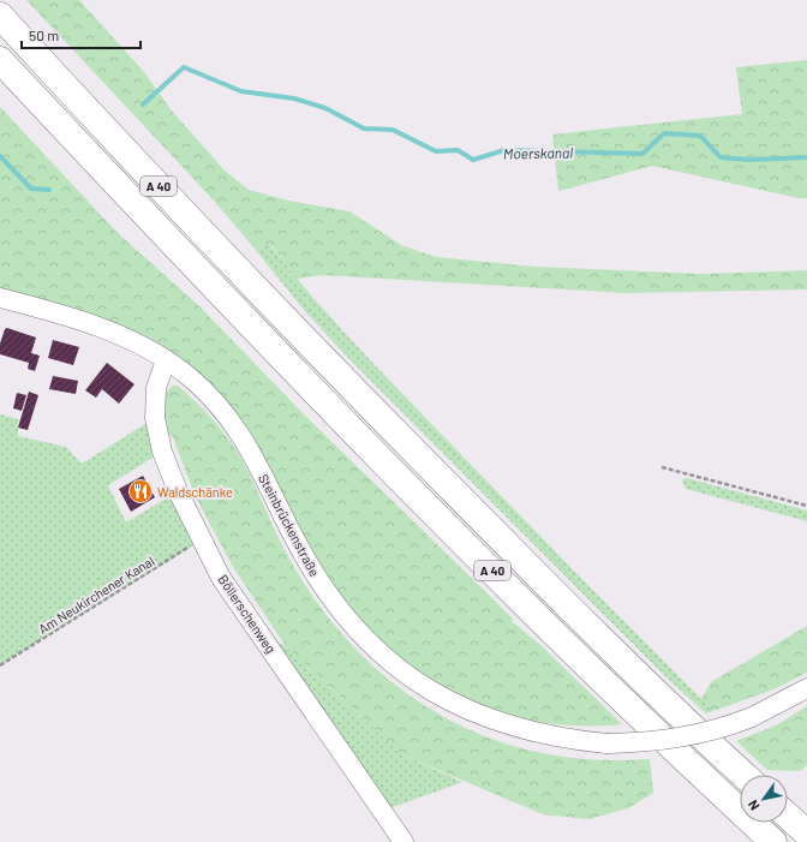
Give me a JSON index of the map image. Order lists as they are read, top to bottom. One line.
{"streets":{"highway":["A 40"],"street":["Steinbrückenstraße","Böllerschenweg"],"path":["Am Neukirchener Kanal"]},"crossings":[["Steinbrückenstraße","Böllerschenweg"],["Am Neukirchener Kanal","Böllerschenweg"]],"water":["Moerskanal"],"places":{"restaurant":["Waldschänke"]},"scale_bar":"50 m","north":"bottom left"}
